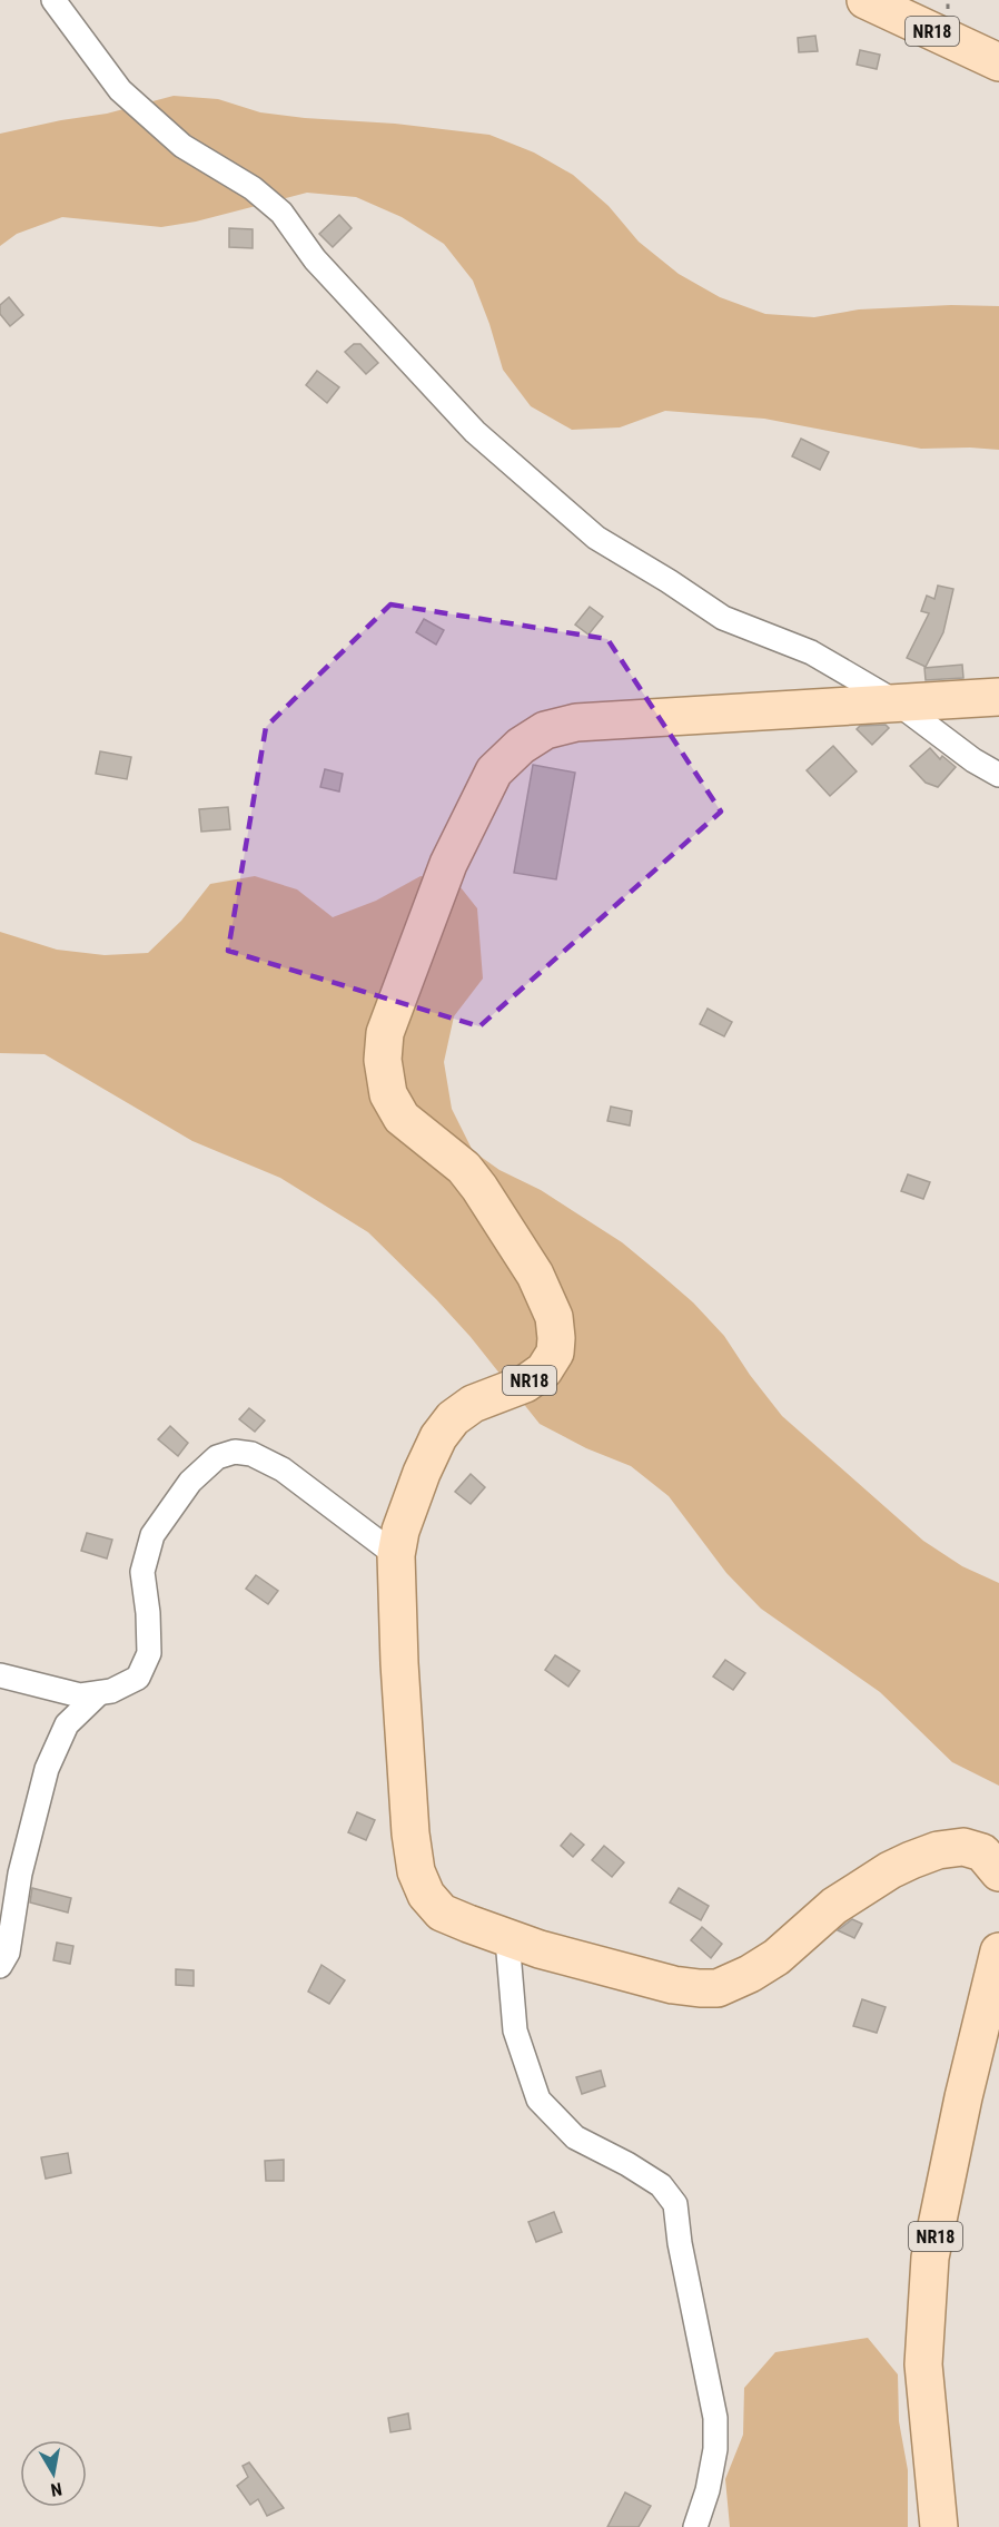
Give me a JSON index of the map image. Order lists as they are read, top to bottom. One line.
{"streets":{"main road":["NR18"]},"north":"bottom"}
